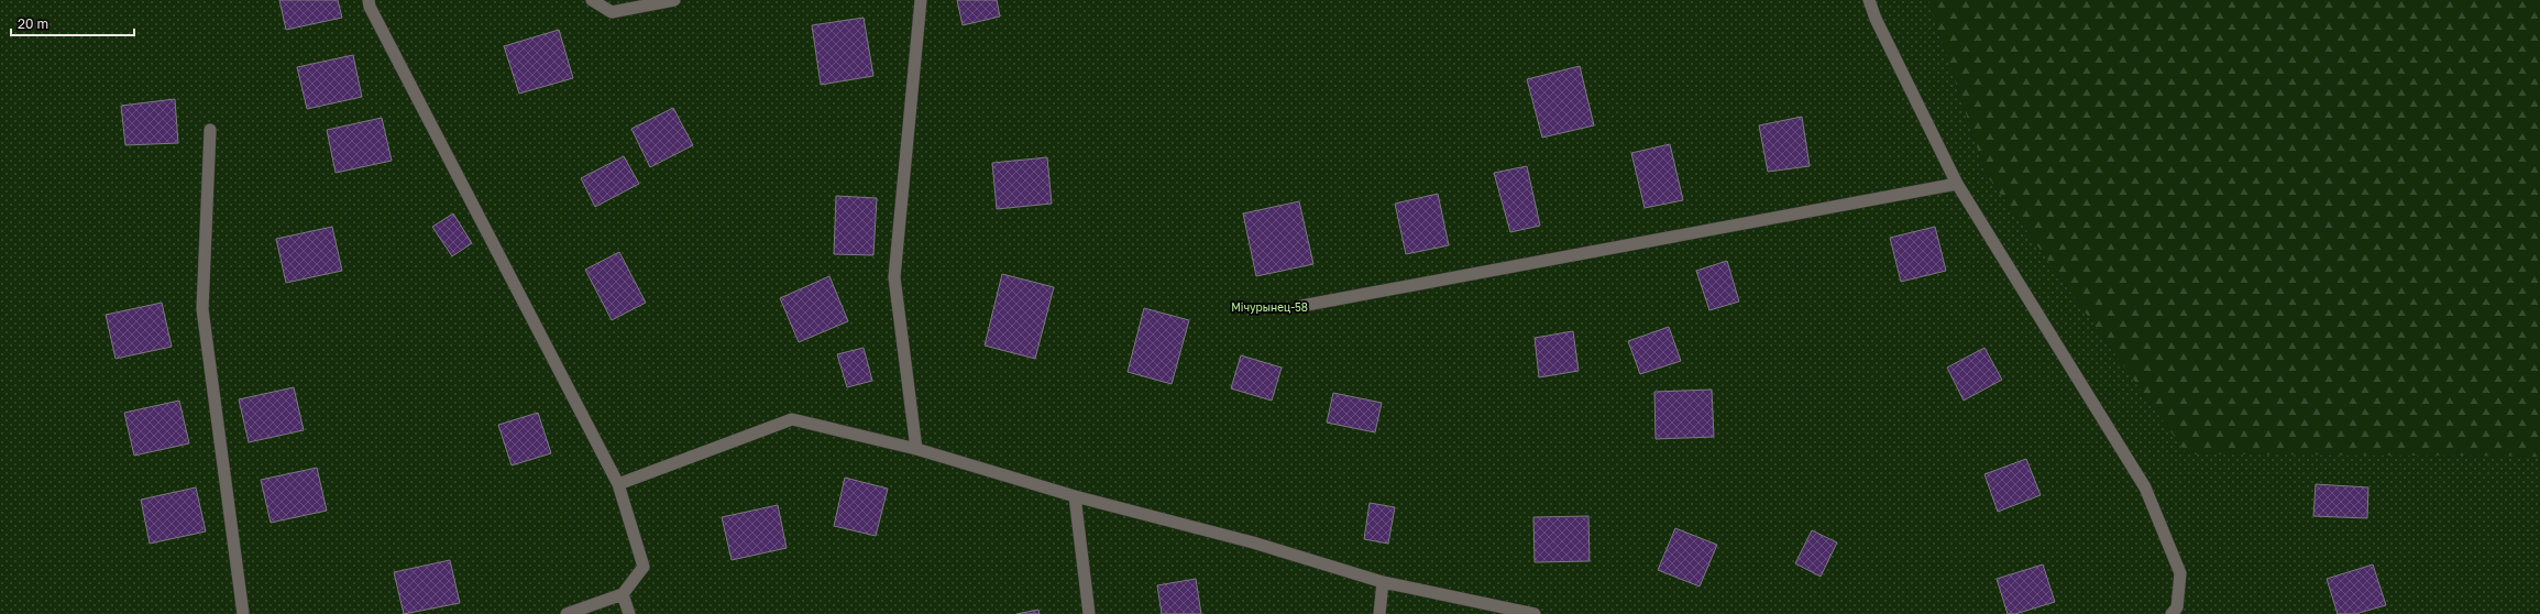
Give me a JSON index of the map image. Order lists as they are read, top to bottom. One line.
{"parks":["Мічурынец-58"],"scale_bar":"20 m"}
